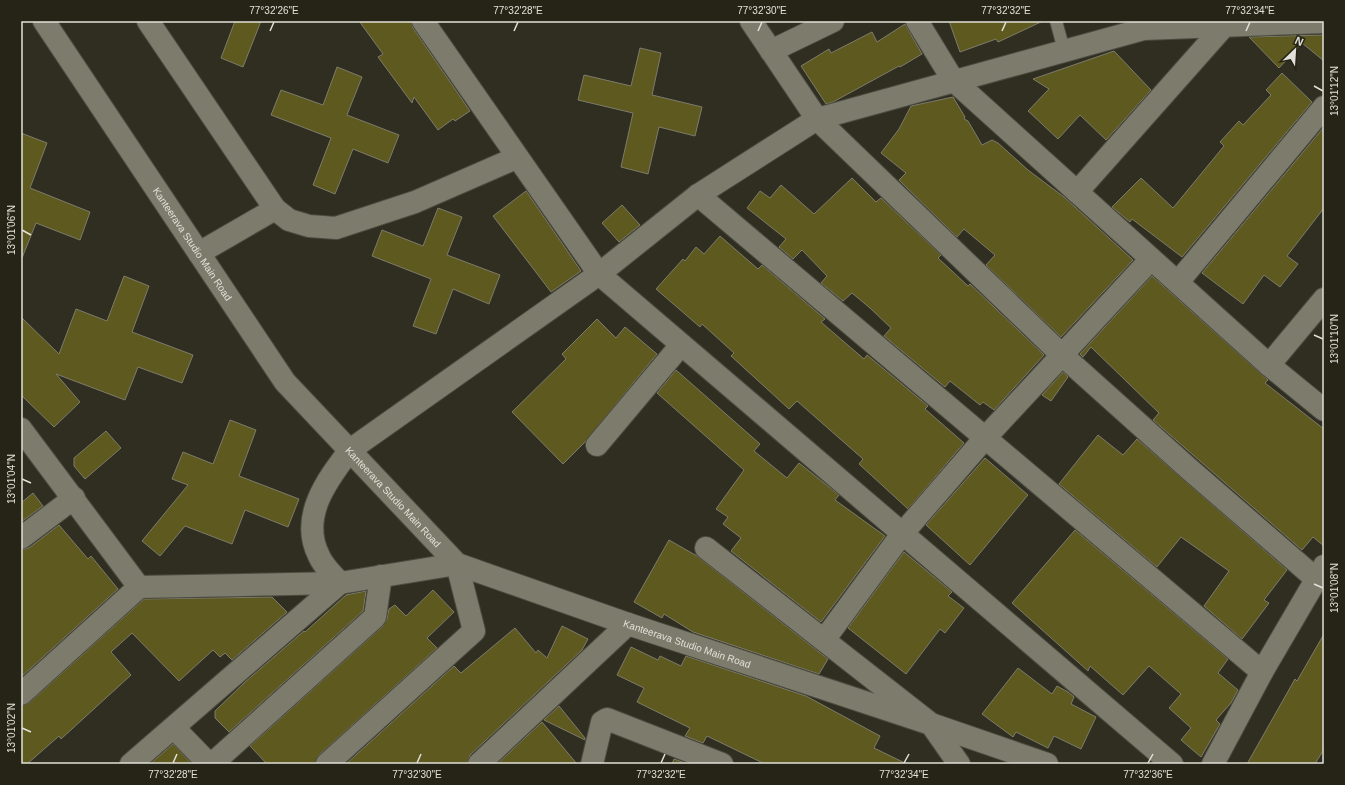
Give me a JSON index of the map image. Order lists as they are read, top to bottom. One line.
{"streets":{"street":["Kanteerava Studio Main Road"]},"north":"top right","coordinates":["77°32'26\"E","77°32'28\"E","77°32'30\"E","77°32'32\"E","77°32'34\"E","13°01'12\"N","13°01'06\"N","13°01'10\"N","13°01'04\"N","13°01'08\"N","13°01'02\"N","77°32'36\"E"]}
